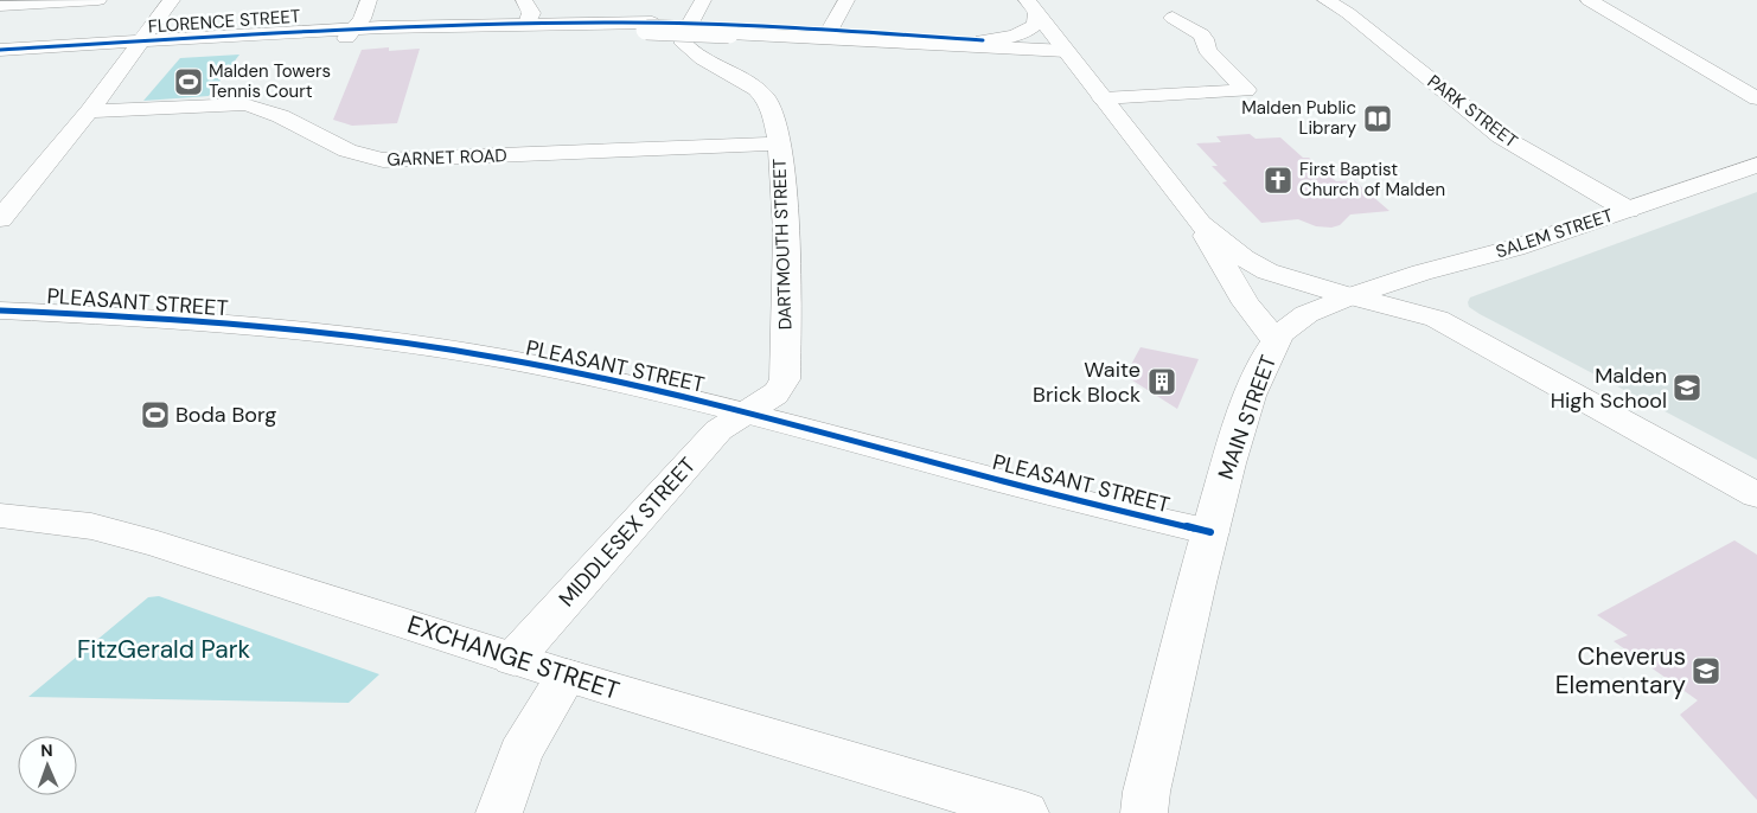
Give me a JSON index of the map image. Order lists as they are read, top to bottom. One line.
{"streets":{"street":["FLORENCE STREET","PARK STREET","GARNET ROAD","SALEM STREET","DARTMOUTH STREET","PLEASANT STREET","MAIN STREET","MIDDLESEX STREET","EXCHANGE STREET"]},"crossings":[["PARK STREET","SALEM STREET"],["GARNET ROAD","DARTMOUTH STREET"],["SALEM STREET","MAIN STREET"],["DARTMOUTH STREET","PLEASANT STREET"],["DARTMOUTH STREET","MIDDLESEX STREET"],["PLEASANT STREET","MAIN STREET"],["PLEASANT STREET","MIDDLESEX STREET"],["MIDDLESEX STREET","EXCHANGE STREET"]],"parks":["FitzGerald Park"],"places":{"sports":["Malden Towers Tennis Court","Boda Borg"],"library":["Malden Public Library"],"church":["First Baptist Church of Malden"],"building":["Waite Brick Block"],"school or university":["Malden High School","Cheverus Elementary"]},"north":"top"}
